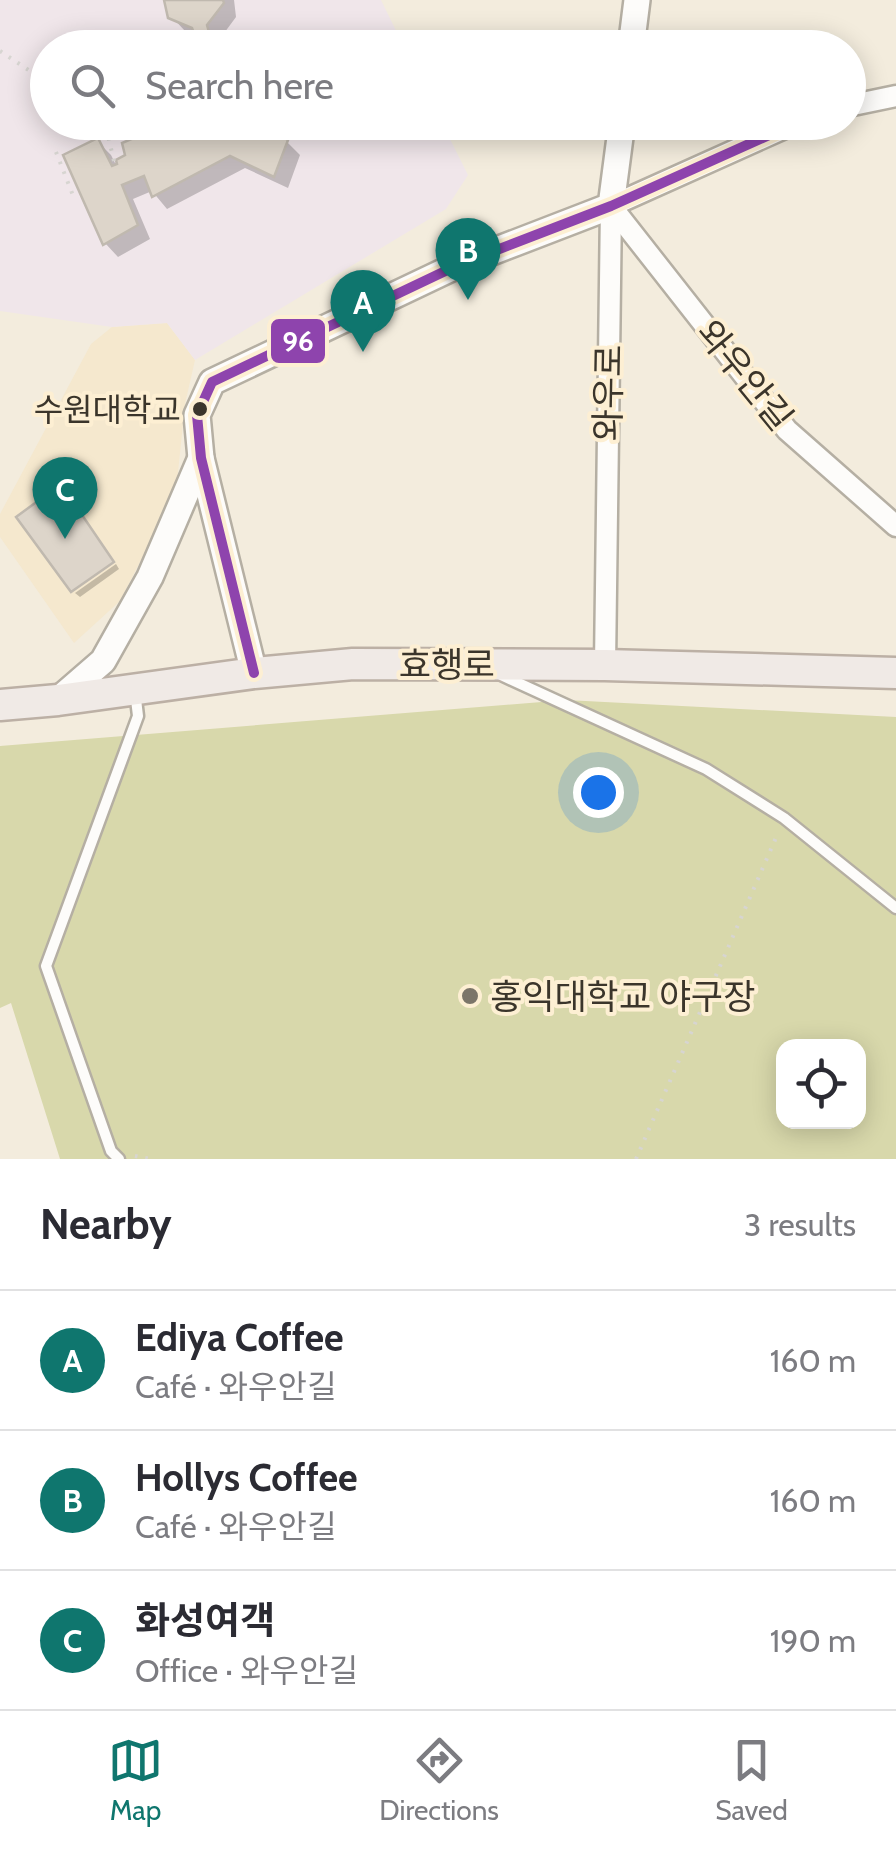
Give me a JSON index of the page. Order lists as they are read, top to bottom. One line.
{"streets":{"main road":["효행로"],"street":["와우안길","와우로"]},"crossings":[["와우안길","와우로"],["와우로","효행로"]],"places":["수원대학교","홍익대학교 야구장"],"lines":["transit line 96"],"page":{"search":"Search here","pins":["B","A","C"],"heading":["Nearby","3 results"],"list":[{"mark":"A","name":"Ediya Coffee","note":"Café · 와우안길","value":"160 m"},{"mark":"B","name":"Hollys Coffee","note":"Café · 와우안길","value":"160 m"},{"mark":"C","name":"화성여객","note":"Office · 와우안길","value":"190 m"}],"nav":["Map","Directions","Saved"]}}
